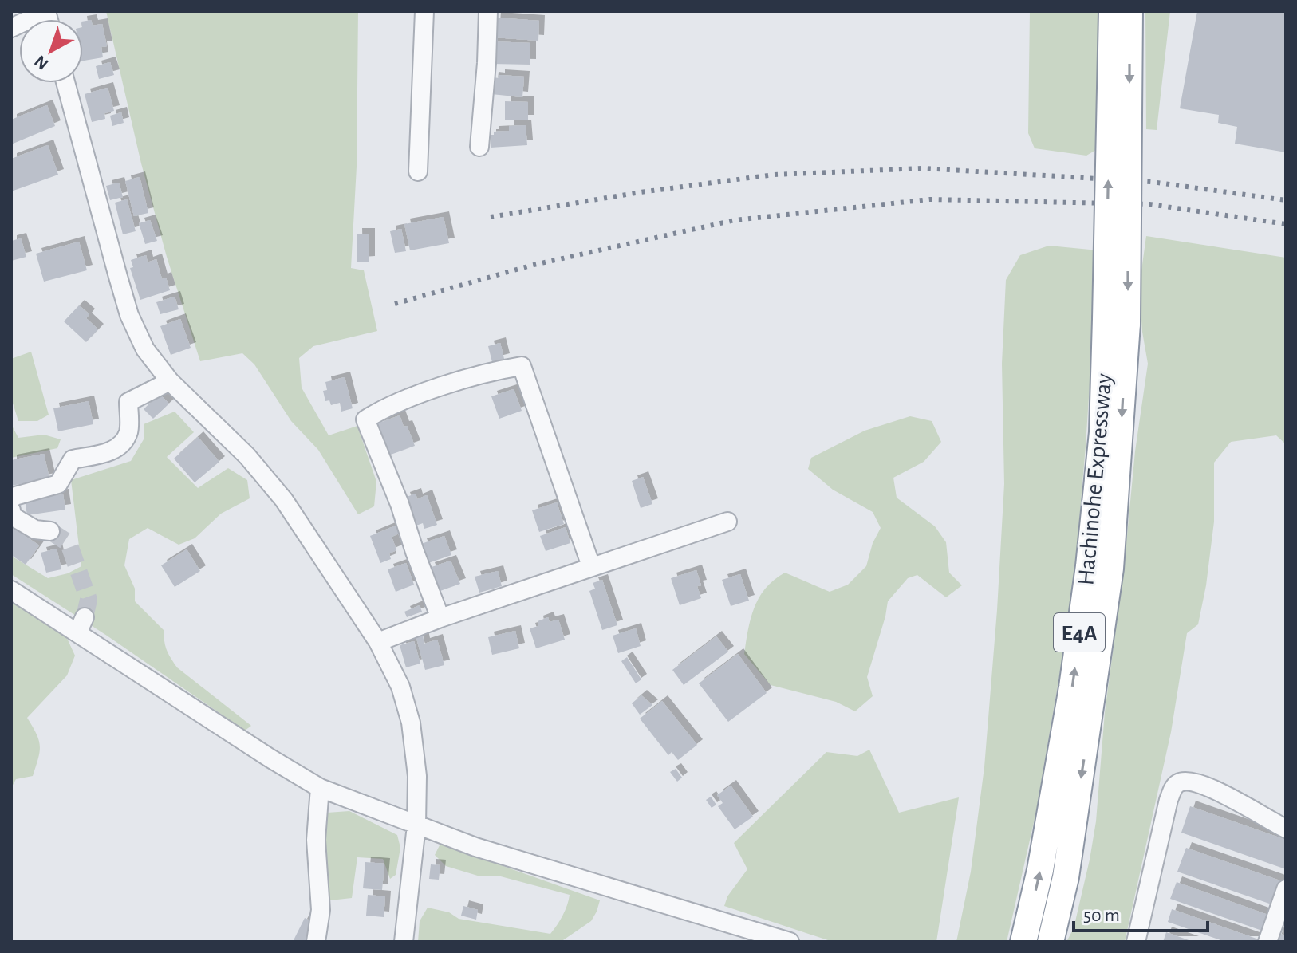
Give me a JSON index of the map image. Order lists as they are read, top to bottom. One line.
{"streets":{"highway":["Hachinohe Expressway","E4A"]},"scale_bar":"50 m","north":"bottom left"}
